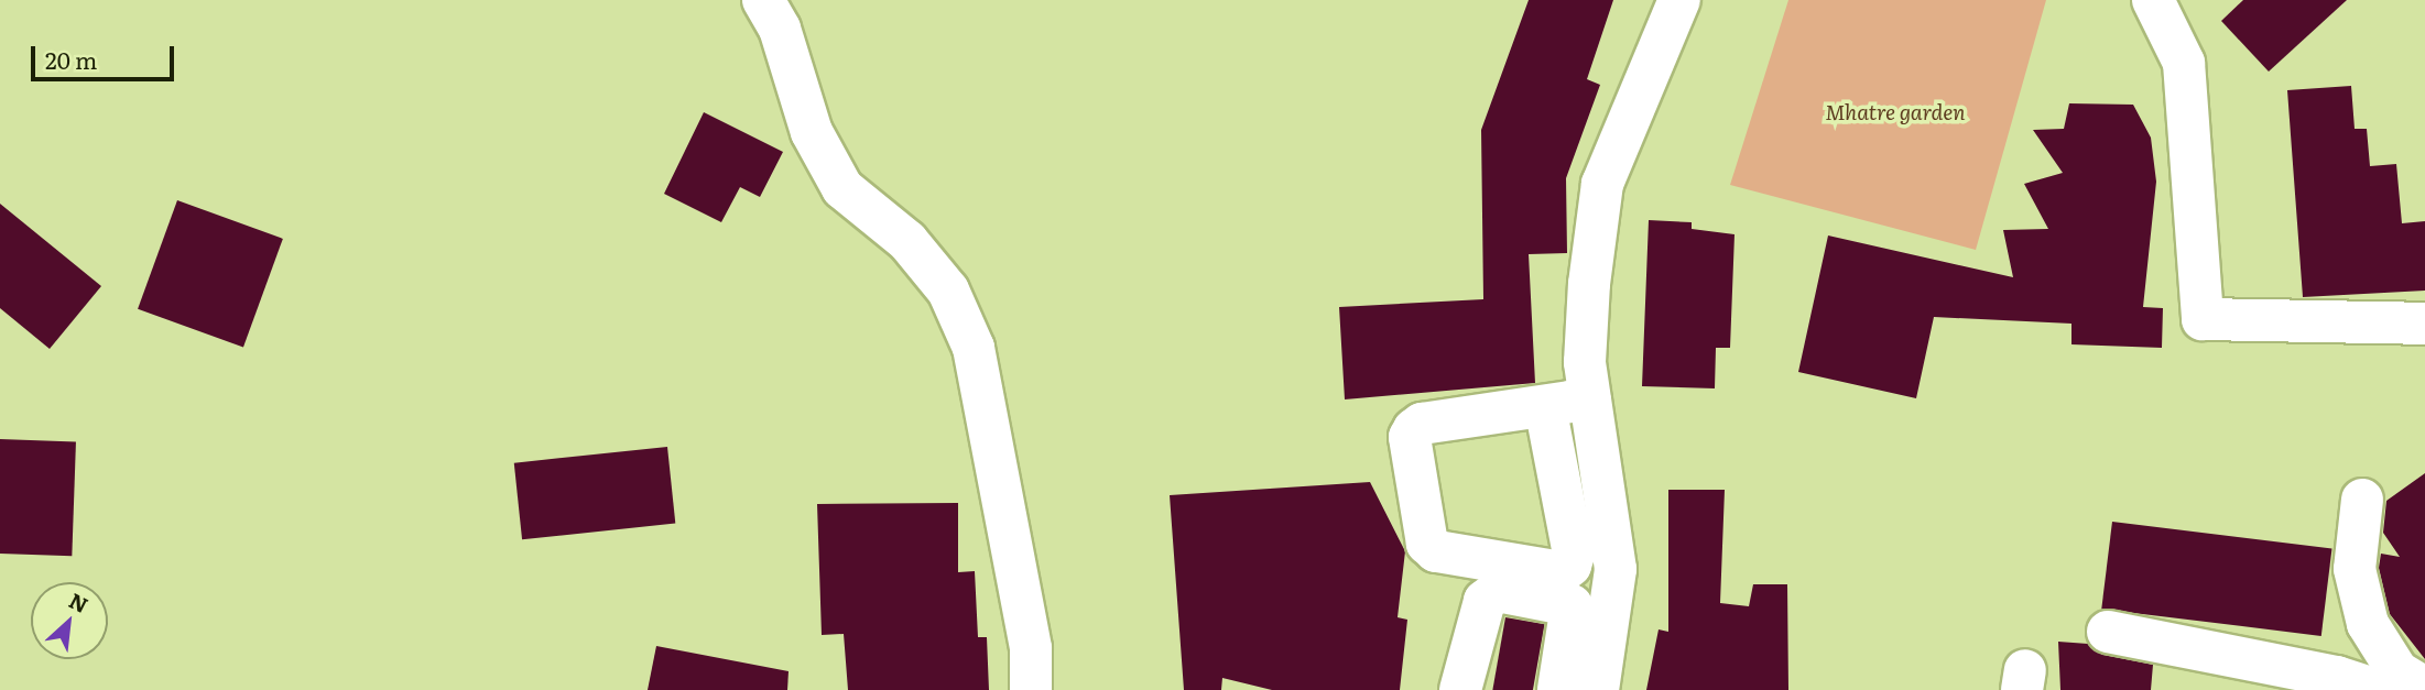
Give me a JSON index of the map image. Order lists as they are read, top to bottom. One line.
{"parks":["Mhatre garden"],"scale_bar":"20 m","north":"top right"}
